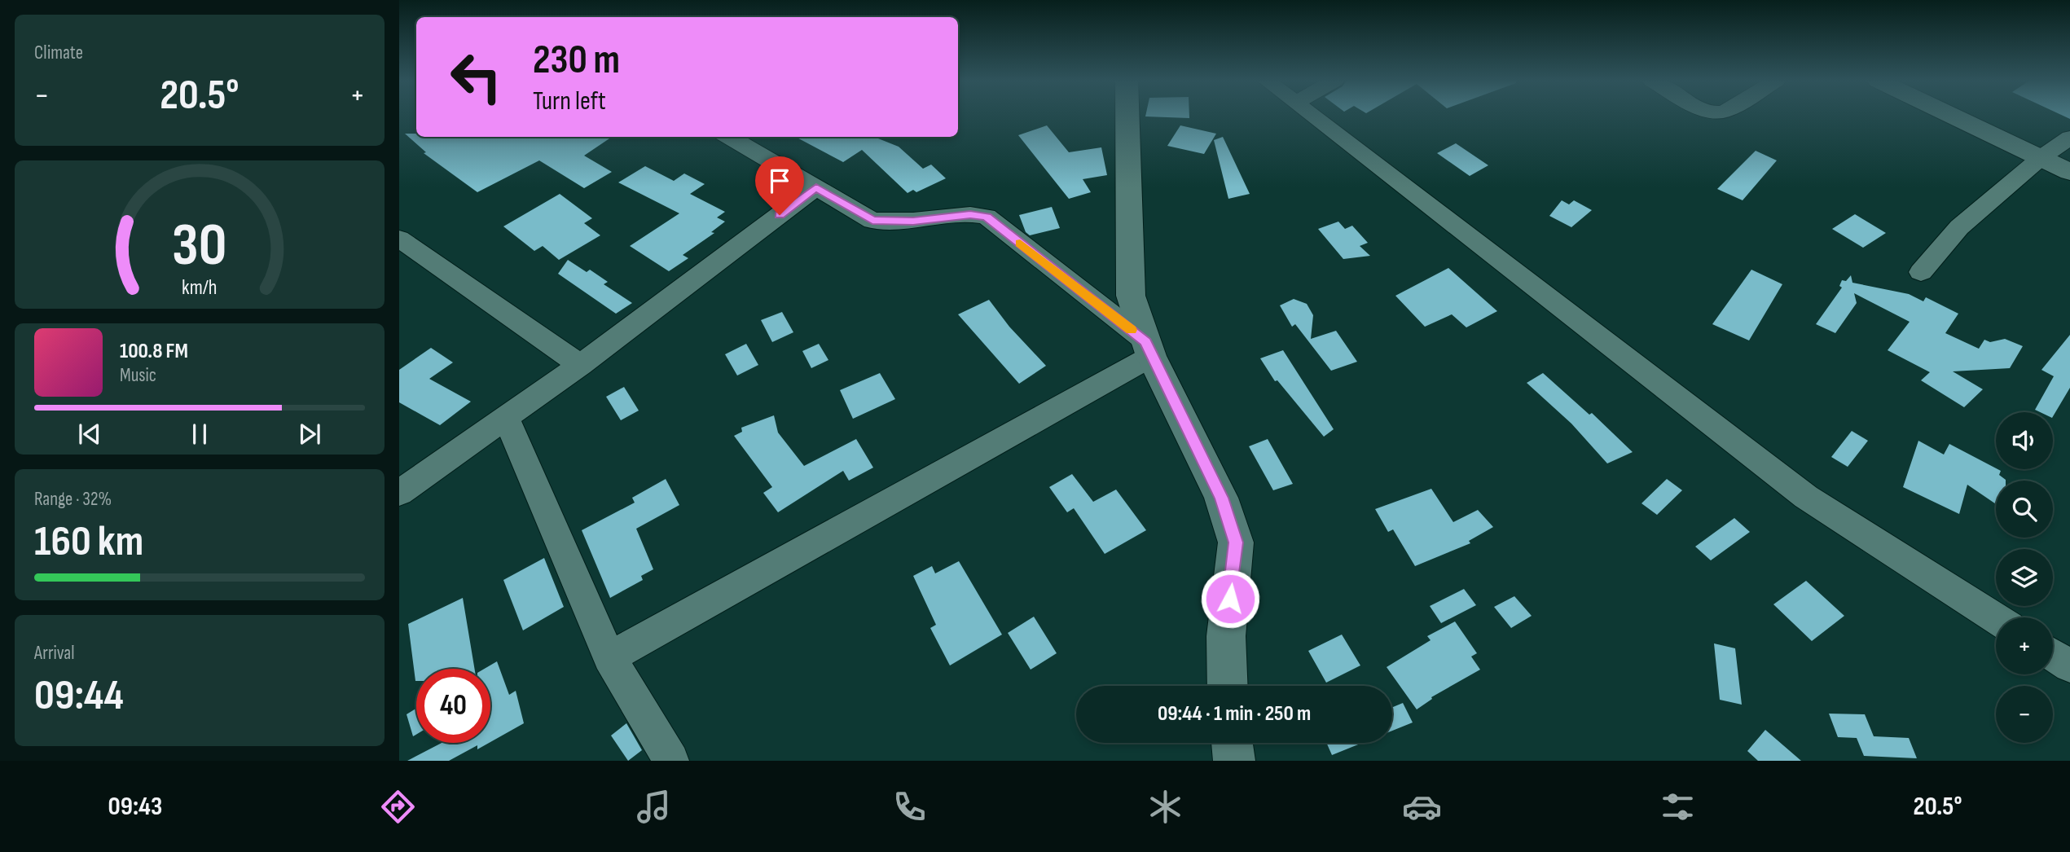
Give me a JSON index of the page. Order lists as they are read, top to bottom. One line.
{"page":{"tile":["Climate",["Range · 32%","160 km"],["Arrival","09:44"]],"turn":["230 m","Turn left"],"heat":["−","20.5°","+"],"song":["100.8 FM","Music"],"map_buttons":["+","−"],"limit":"40","trip":"09:44 · 1 min · 250 m","tabs":["09:43","20.5°"],"gauge":["30","km/h"]}}
